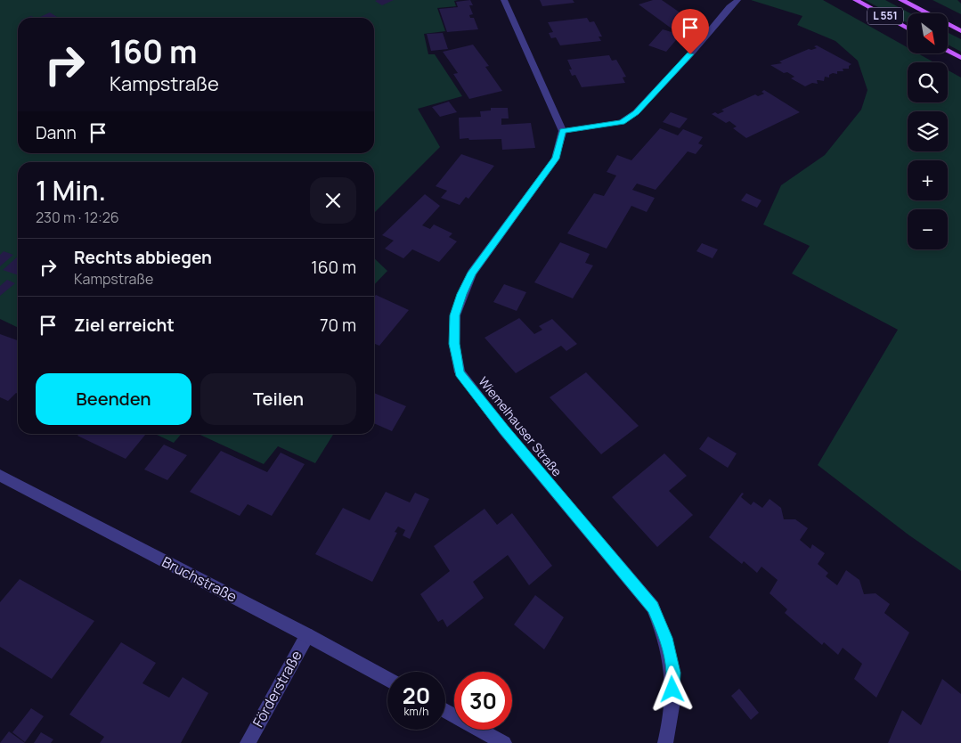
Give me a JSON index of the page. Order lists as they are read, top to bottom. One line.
{"streets":{"main road":["L 551"],"street":["Wiemelhauser Straße","Bruchstraße","Förderstraße"]},"crossings":[["Bruchstraße","Förderstraße"]],"north":"bottom right","page":{"map_buttons":["+","−"],"turn":["160 m","Kampstraße"],"then":"Dann","heading":["1 Min.","230 m · 12:26"],"list":[{"name":"Rechts abbiegen","note":"Kampstraße","value":"160 m"},{"name":"Ziel erreicht","value":"70 m"}],"buttons":["Beenden","Teilen"],"speed":"20 km/h","limit":"30"}}
